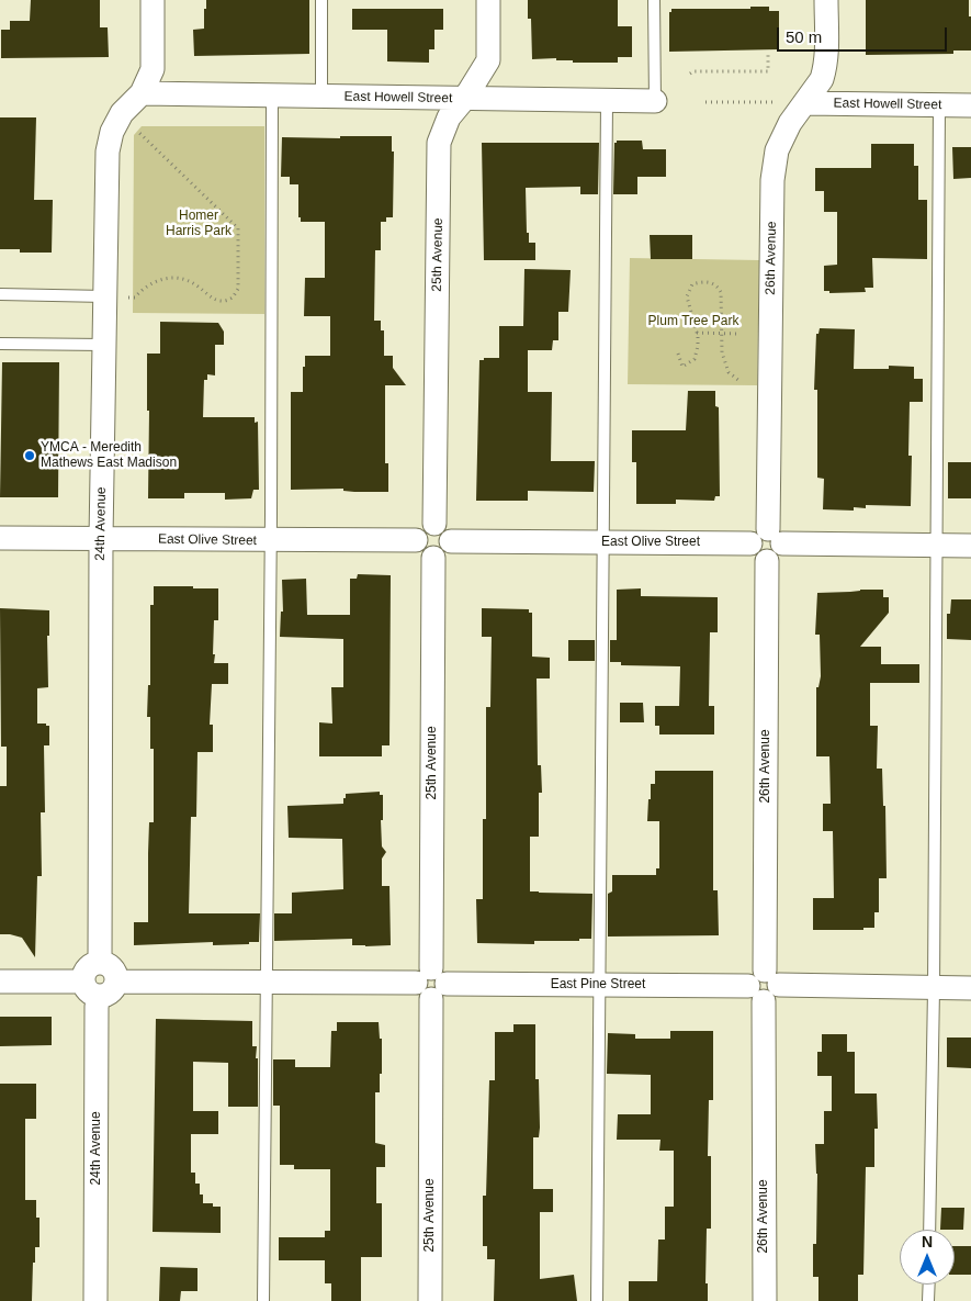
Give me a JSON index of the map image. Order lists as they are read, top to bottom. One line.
{"streets":{"street":["East Howell Street","25th Avenue","26th Avenue","24th Avenue","East Olive Street","East Pine Street"]},"crossings":[["East Howell Street","25th Avenue"],["East Howell Street","26th Avenue"],["East Howell Street","24th Avenue"],["25th Avenue","East Olive Street"],["25th Avenue","East Pine Street"],["26th Avenue","East Olive Street"],["26th Avenue","East Pine Street"],["24th Avenue","East Olive Street"],["24th Avenue","East Pine Street"]],"parks":["Homer Harris Park","Plum Tree Park"],"places":["YMCA - Meredith Mathews East Madison"],"scale_bar":"50 m","north":"top"}
